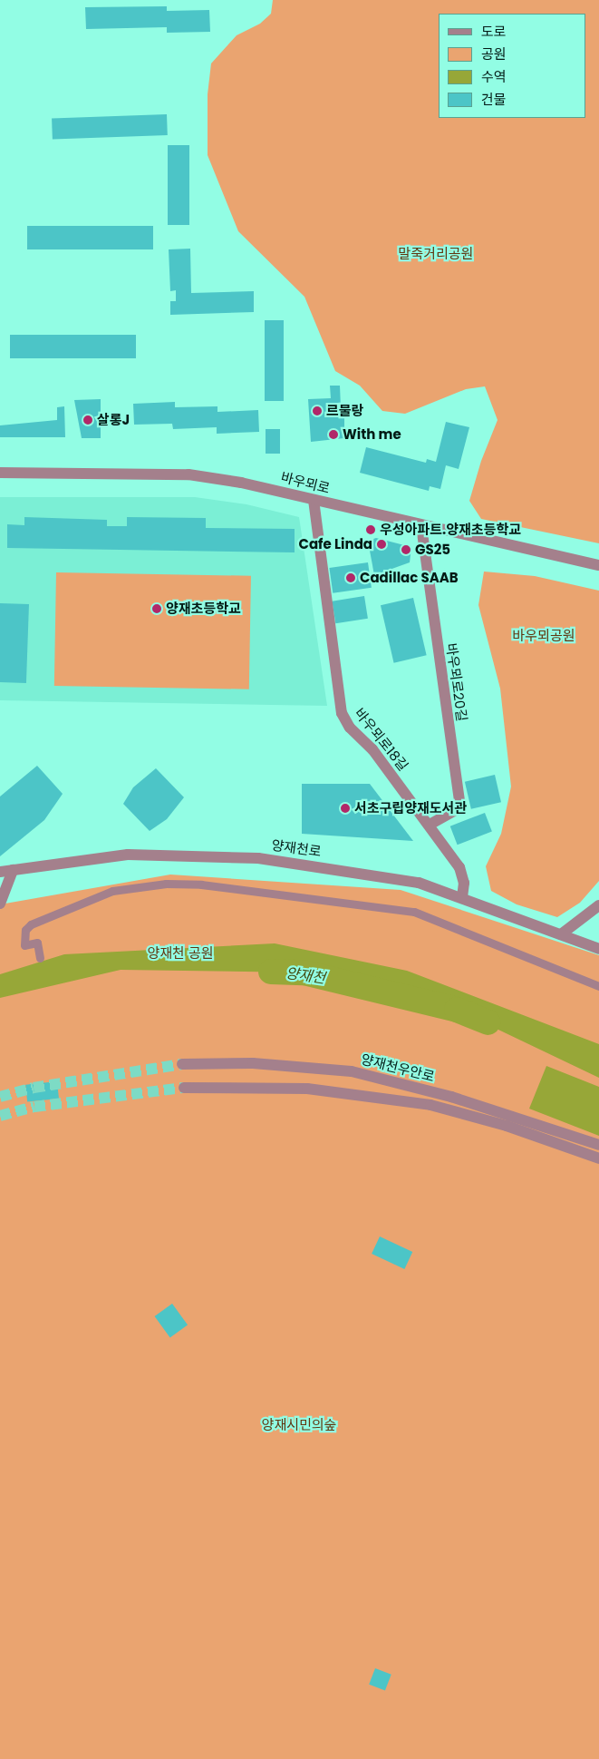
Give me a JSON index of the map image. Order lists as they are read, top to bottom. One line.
{"streets":{"street":["바우뫼로","바우뫼로20길","바우뫼로18길","양재천로","양재천우안로"]},"crossings":[["바우뫼로","바우뫼로20길"],["바우뫼로","바우뫼로18길"],["바우뫼로20길","바우뫼로18길"],["바우뫼로18길","양재천로"]],"water":["양재천"],"parks":["말죽거리공원","바우뫼공원","양재천 공원","양재시민의숲"],"places":["르물랑","살롱J","With me","우성아파트.양재초등학교","Cafe Linda","GS25","Cadillac SAAB","양재초등학교","서초구립양재도서관"],"legend":["도로","공원","수역","건물"]}
